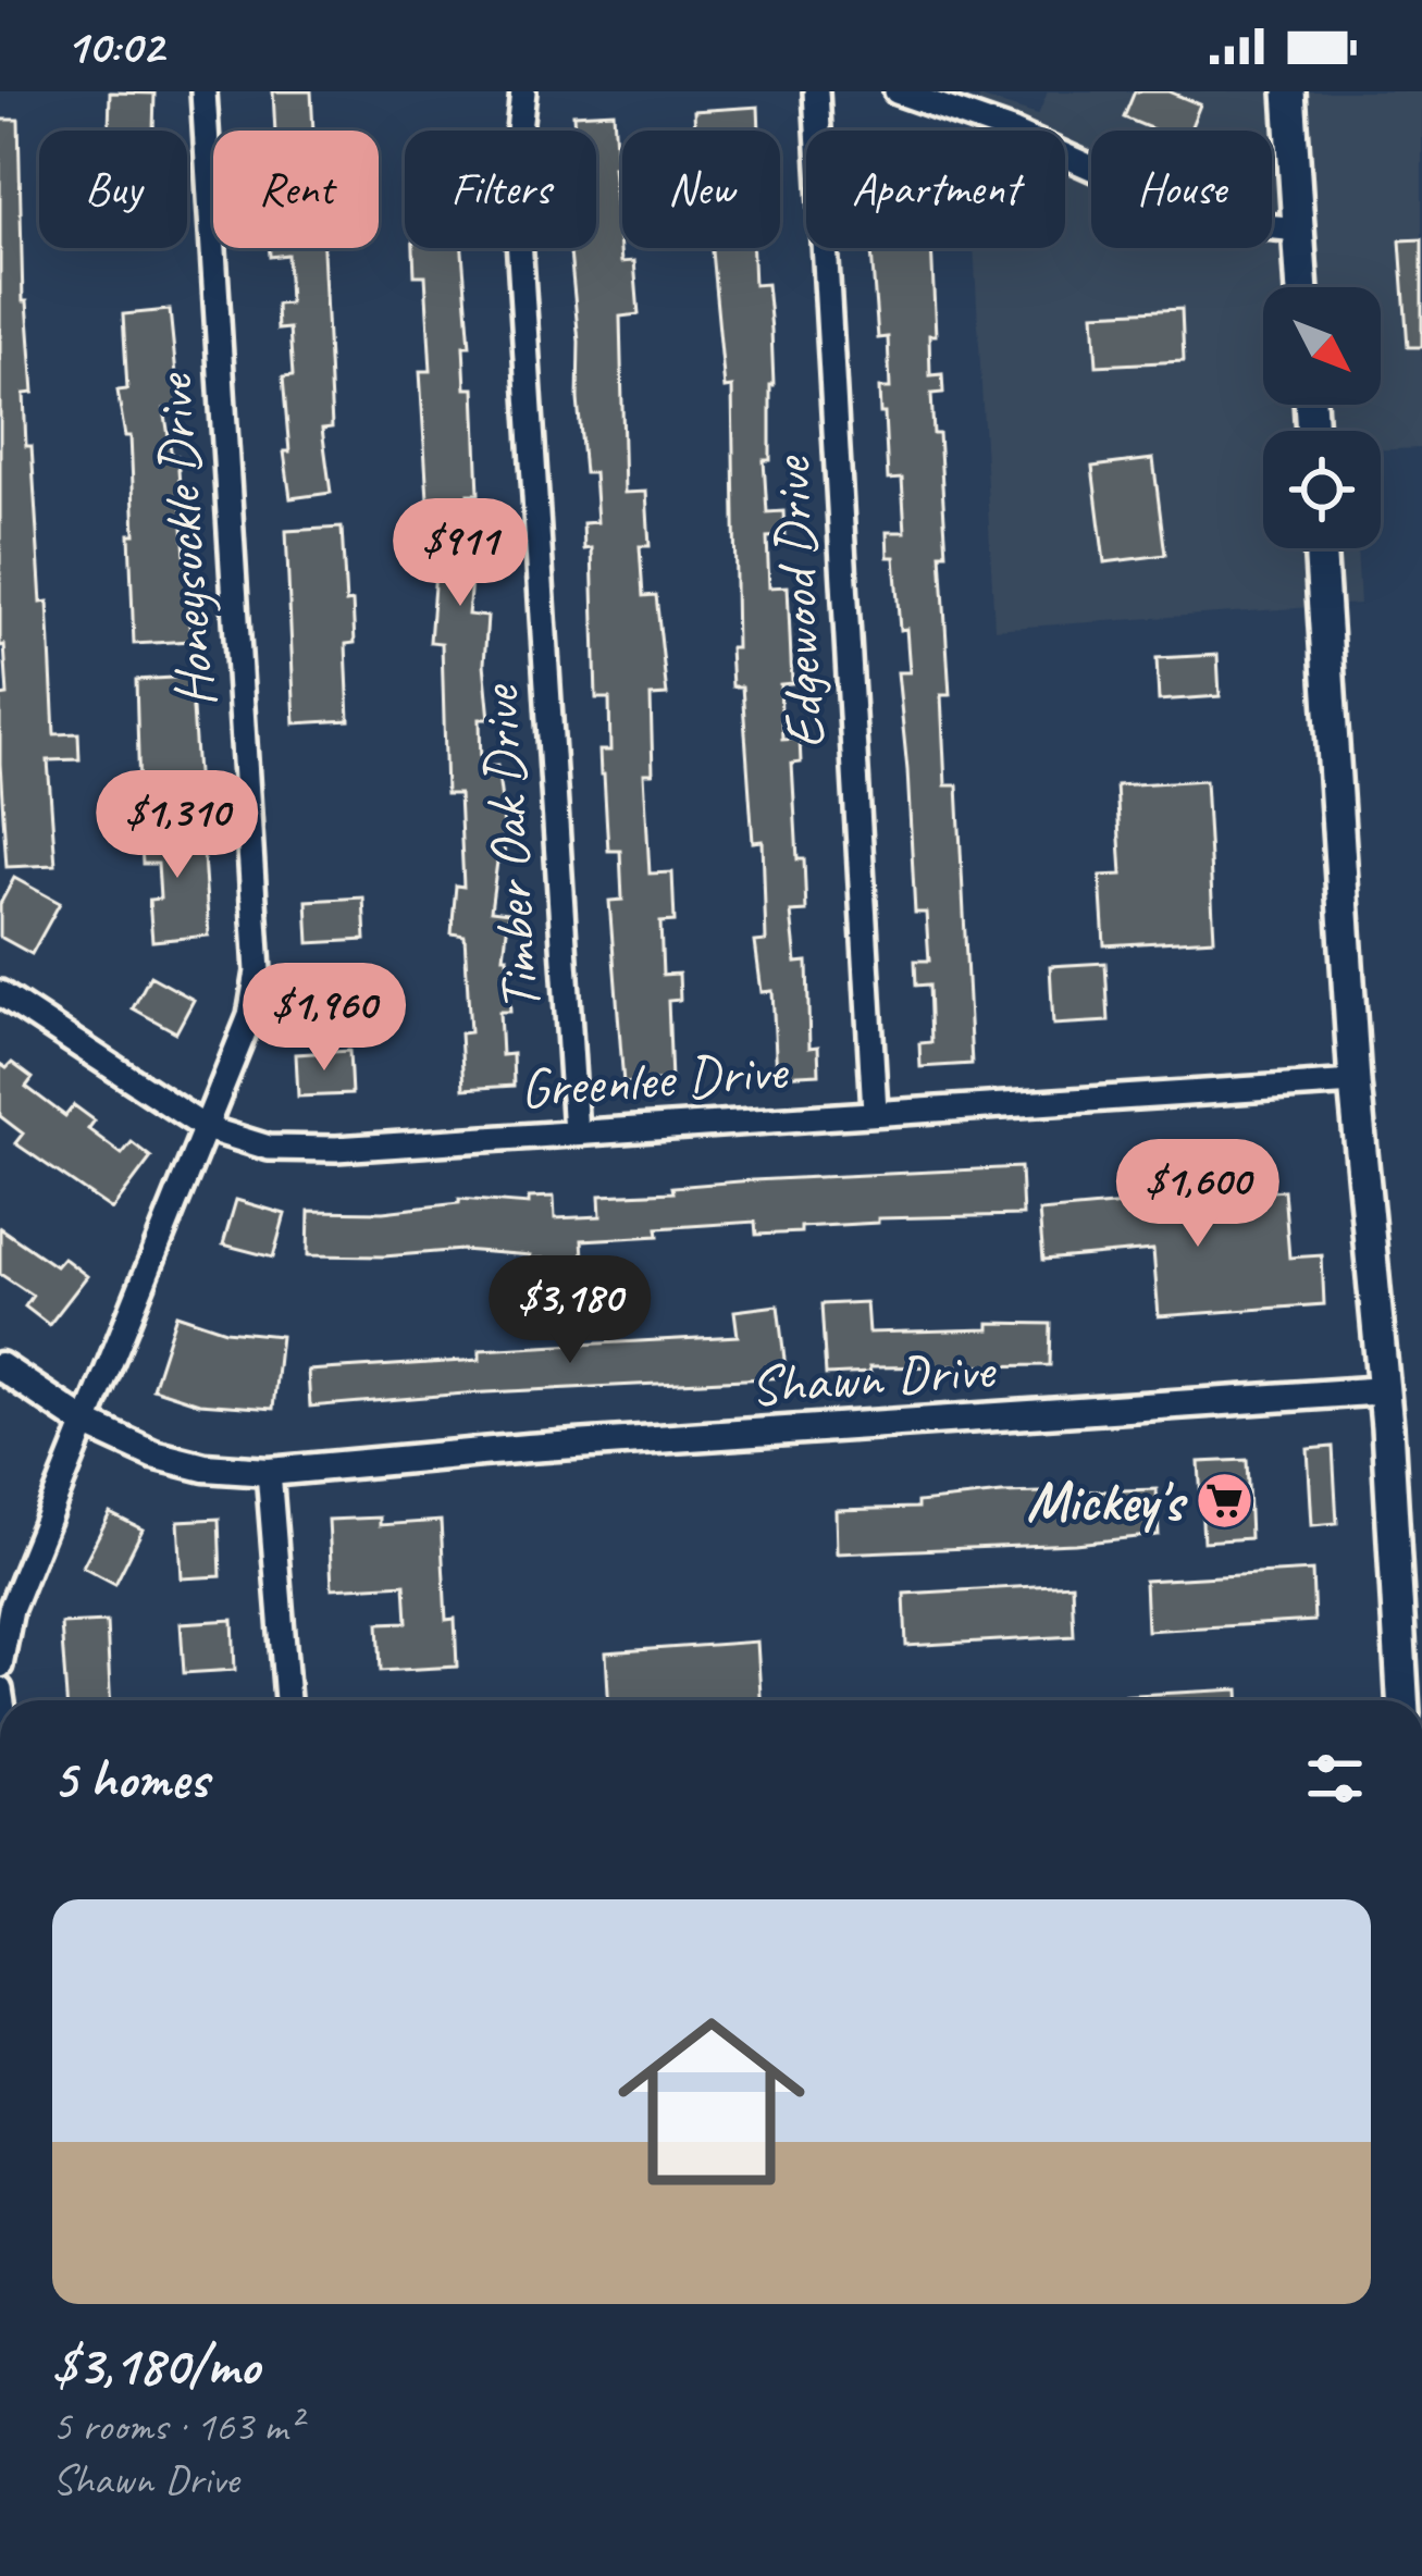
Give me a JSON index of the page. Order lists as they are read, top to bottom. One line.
{"streets":{"street":["Honeysuckle Drive","Edgewood Drive","Timber Oak Drive","Greenlee Drive","Shawn Drive"]},"crossings":[["Honeysuckle Drive","Greenlee Drive"],["Honeysuckle Drive","Shawn Drive"],["Edgewood Drive","Greenlee Drive"],["Timber Oak Drive","Greenlee Drive"]],"places":{"supermarket":["Mickey's"]},"north":"bottom right","page":{"status":"10:02","chip":["Buy","Rent","Filters","New","Apartment","House"],"price":["$911","$1,310","$1,960","$1,600","$3,180"],"heading":"5 homes","list":[{"name":"$3,180/mo","note":"5 rooms · 163 m² · Shawn Drive"}]}}
